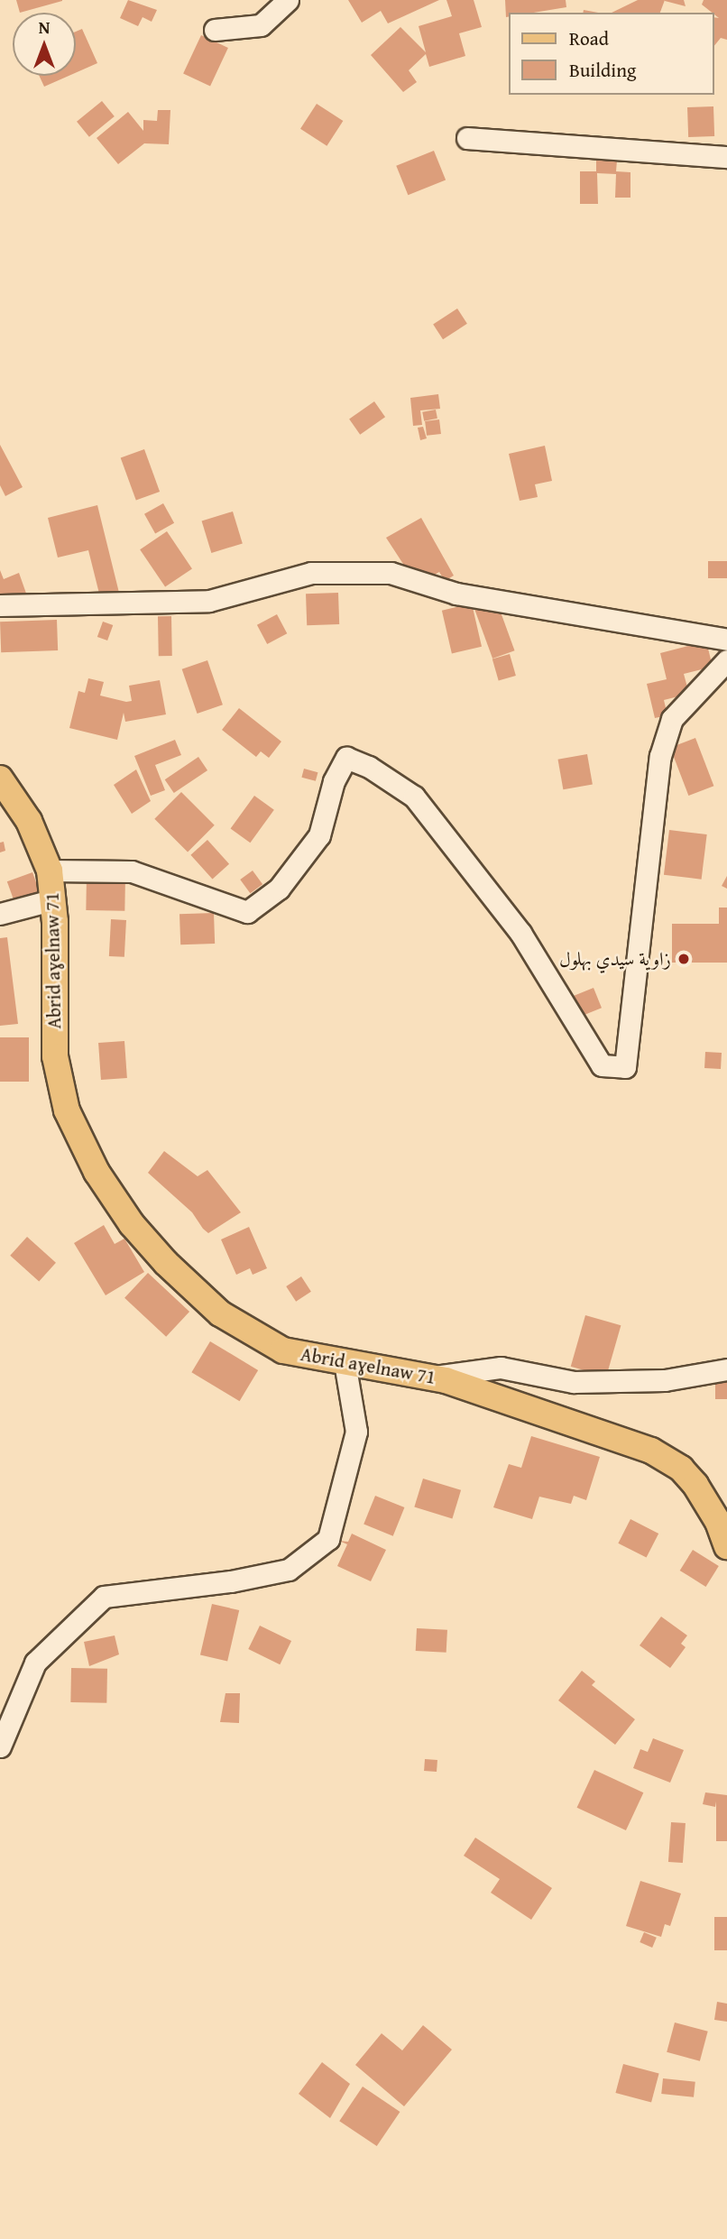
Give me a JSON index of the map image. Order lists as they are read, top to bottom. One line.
{"streets":{"main road":["Abrid aɣelnaw 71"]},"places":["زاوية سيدي بهلول"],"legend":["Road","Building"],"north":"top"}
